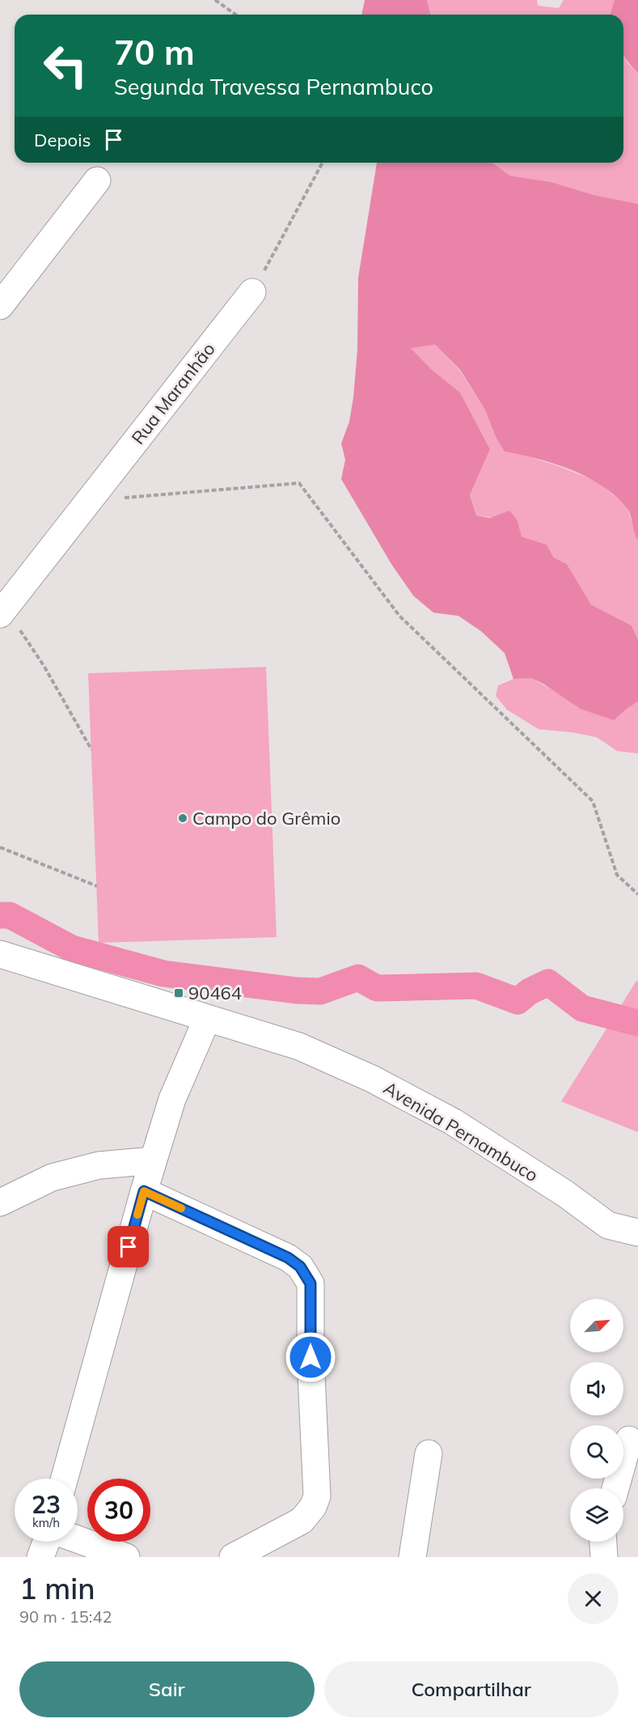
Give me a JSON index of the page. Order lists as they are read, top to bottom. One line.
{"streets":{"street":["Rua Maranhão","Avenida Pernambuco"]},"places":{"other":["Campo do Grêmio"],"transit":["90464"]},"north":"top right","page":{"turn":["70 m","Segunda Travessa Pernambuco"],"then":"Depois","speed":"23 km/h","limit":"30","heading":["1 min","90 m · 15:42"],"buttons":["Sair","Compartilhar"]}}
